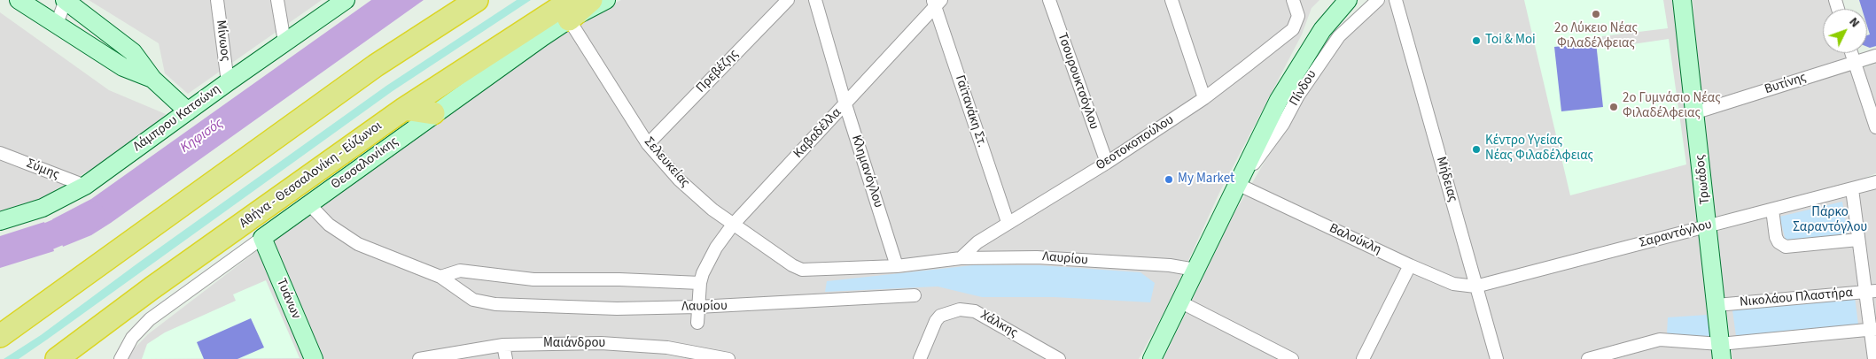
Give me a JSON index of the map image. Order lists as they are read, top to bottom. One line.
{"streets":{"highway":["Αθήνα - Θεσσαλονίκη - Εύζωνοι"],"street":["Μίνωος","Πρεβέζης","Τσουρουκτσόγλου","Βυτίνης","Πίνδου","Γαϊτανάκη Στ.","Λάμπρου Κατσώνη","Καβαδέλλα","Θεοτοκοπούλου","Σελευκείας","Θεσσαλονίκης","Σύμης","Κλημανόγλου","Μήδειας","Τρωάδος","Σαραντόγλου","Βαλούκλη","Λαυρίου","Νικολάου Πλαστήρα","Τυάνων","Χάλκης","Μαιάνδρου"]},"crossings":[["Μίνωος","Λάμπρου Κατσώνη"],["Πρεβέζης","Σελευκείας"],["Τσουρουκτσόγλου","Θεοτοκοπούλου"],["Βυτίνης","Τρωάδος"],["Πίνδου","Βαλούκλη"],["Πίνδου","Λαυρίου"],["Γαϊτανάκη Στ.","Καβαδέλλα"],["Γαϊτανάκη Στ.","Θεοτοκοπούλου"],["Λάμπρου Κατσώνη","Σύμης"],["Καβαδέλλα","Σελευκείας"],["Καβαδέλλα","Κλημανόγλου"],["Καβαδέλλα","Λαυρίου"],["Θεοτοκοπούλου","Λαυρίου"],["Σελευκείας","Θεσσαλονίκης"],["Σελευκείας","Αθήνα - Θεσσαλονίκη - Εύζωνοι"],["Σελευκείας","Λαυρίου"],["Θεσσαλονίκης","Αθήνα - Θεσσαλονίκη - Εύζωνοι"],["Θεσσαλονίκης","Τυάνων"],["Κλημανόγλου","Λαυρίου"],["Μήδειας","Σαραντόγλου"],["Μήδειας","Βαλούκλη"],["Τρωάδος","Σαραντόγλου"],["Τρωάδος","Νικολάου Πλαστήρα"],["Σαραντόγλου","Βαλούκλη"]],"water":["Κηφισός"],"parks":["Πάρκο Σαραντόγλου"],"places":["2ο Λύκειο Νέας Φιλαδέλφειας","Toi & Moi","2ο Γυμνάσιο Νέας Φιλαδέλφειας","Κέντρο Υγείας Νέας Φιλαδέλφειας","My Market"],"north":"top right"}
